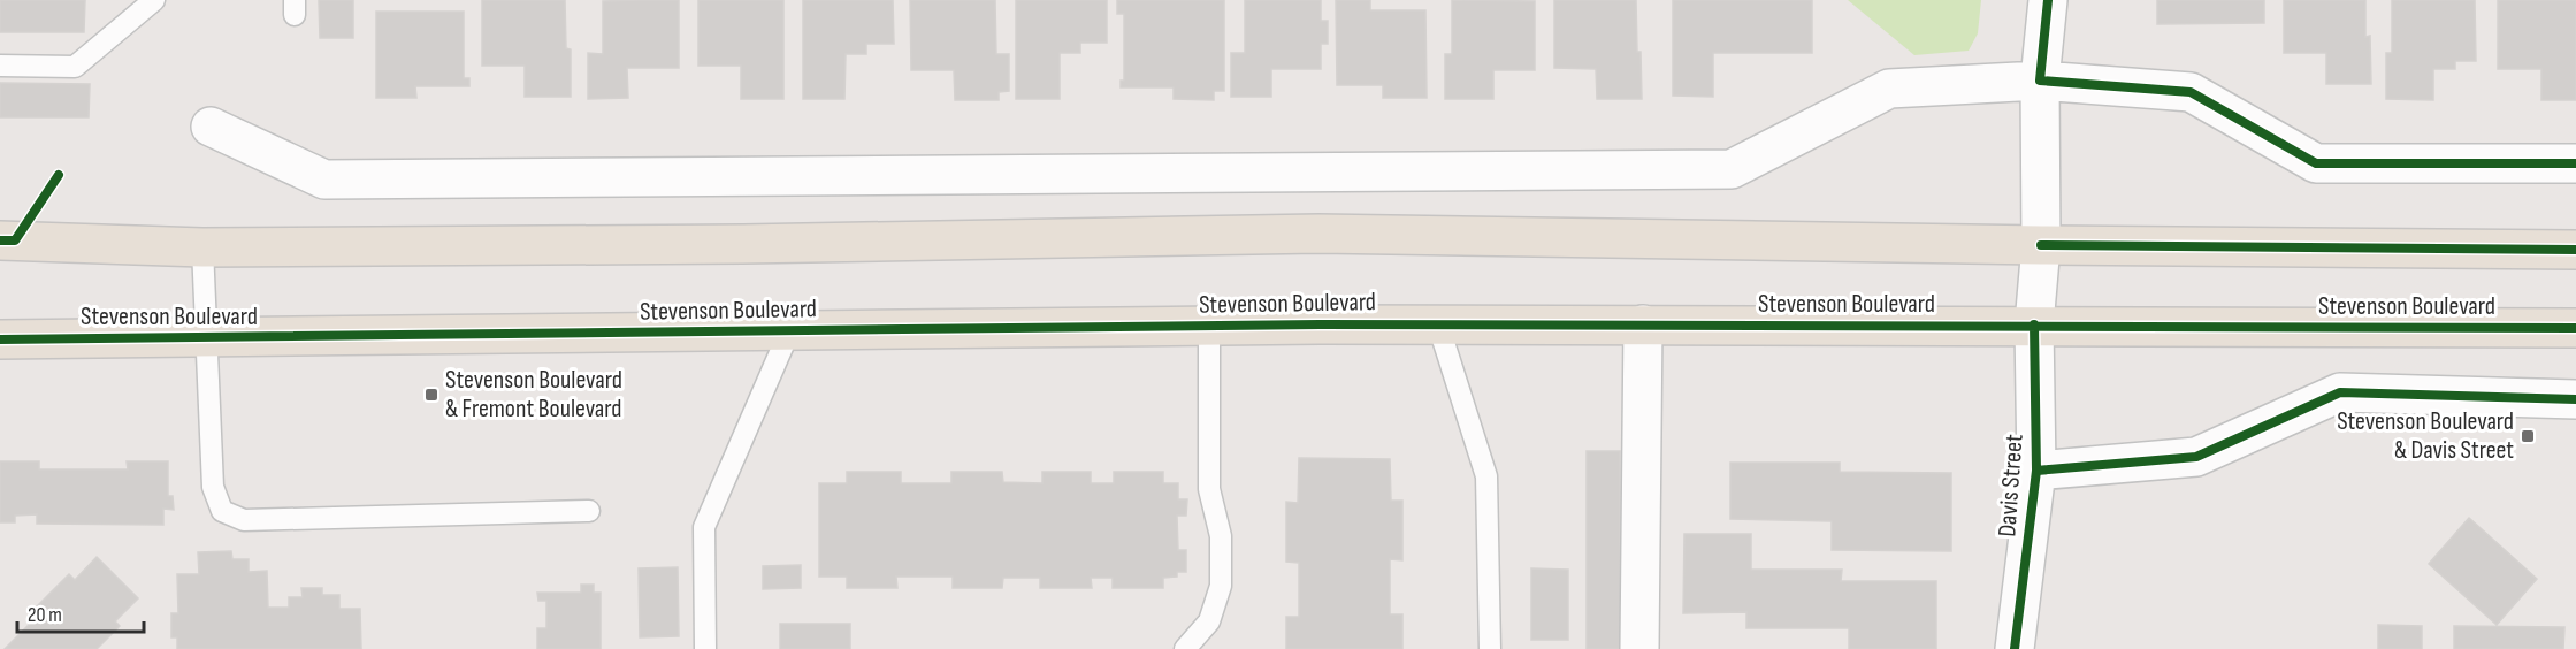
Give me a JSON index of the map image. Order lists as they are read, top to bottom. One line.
{"streets":{"main road":["Stevenson Boulevard"],"street":["Davis Street"]},"crossings":[["Stevenson Boulevard","Davis Street"]],"places":{"transit":["Stevenson Boulevard & Fremont Boulevard","Stevenson Boulevard & Davis Street"]},"scale_bar":"20 m"}
